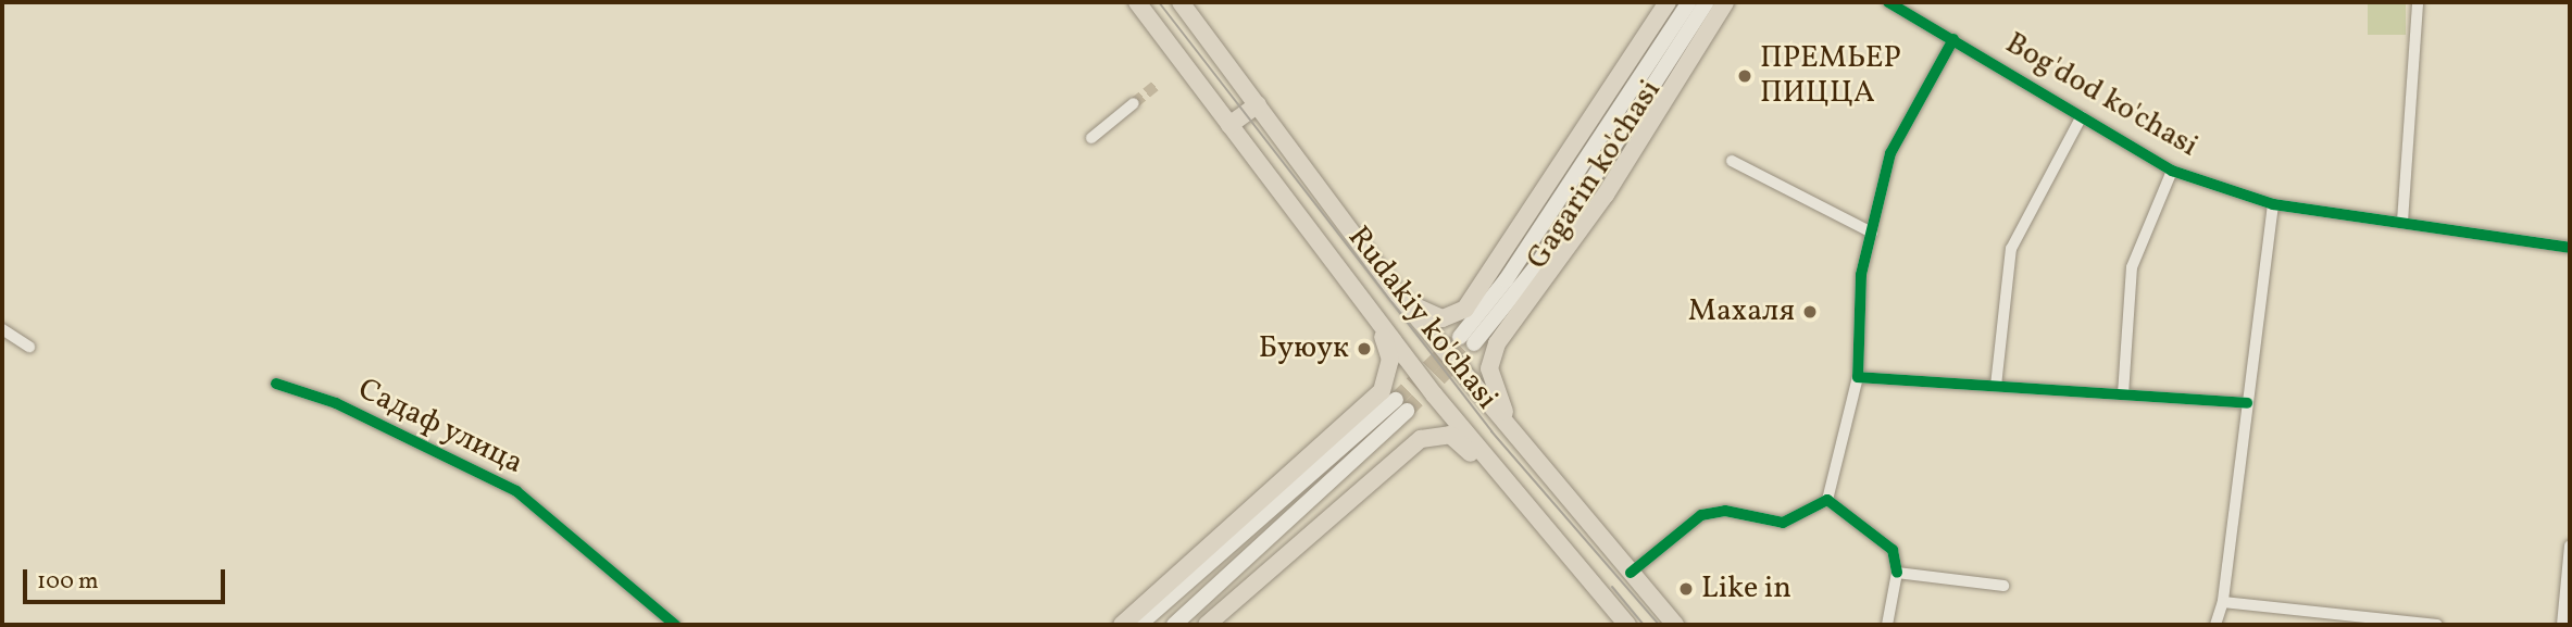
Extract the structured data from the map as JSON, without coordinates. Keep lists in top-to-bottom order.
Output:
{
  "streets": {
    "main road": ["Gagarin ko'chasi", "Rudakiy ko'chasi"],
    "street": ["Bog'dod ko'chasi", "Садаф улица"]
  },
  "places": [
    "ПРЕМЬЕР ПИЦЦА",
    "Махаля",
    "Буюук",
    "Like in"
  ],
  "scale_bar": "100 m"
}
